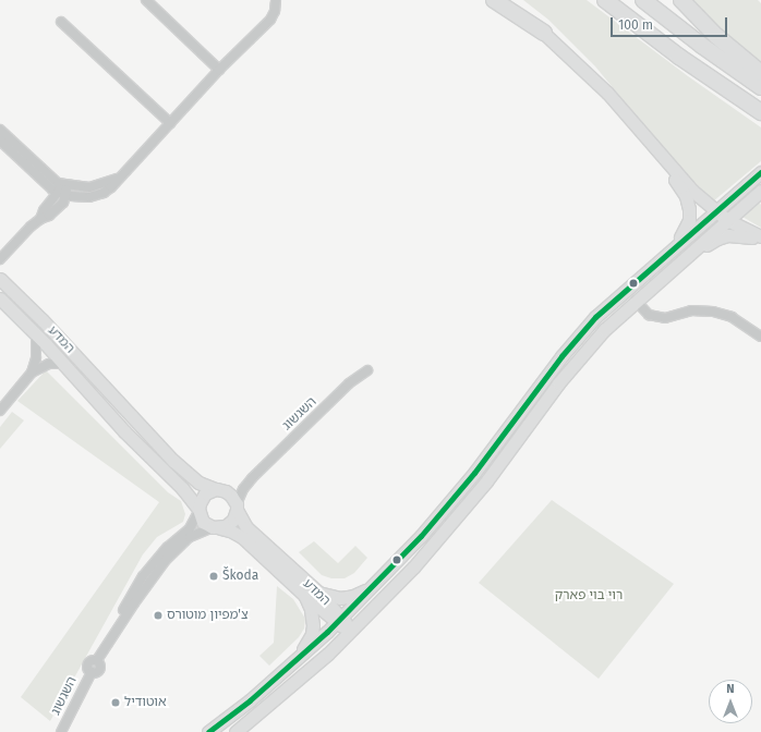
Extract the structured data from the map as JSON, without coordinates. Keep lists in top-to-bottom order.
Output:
{
  "streets": {
    "main road": ["המדע"],
    "street": ["השגשוג"]
  },
  "crossings": [
    ["המדע", "השגשוג"]
  ],
  "parks": ["רוי בוי פארק"],
  "places": ["Škoda", "צ'מפיון מוטורס", "אוטודיל"],
  "scale_bar": "100 m",
  "north": "top"
}
